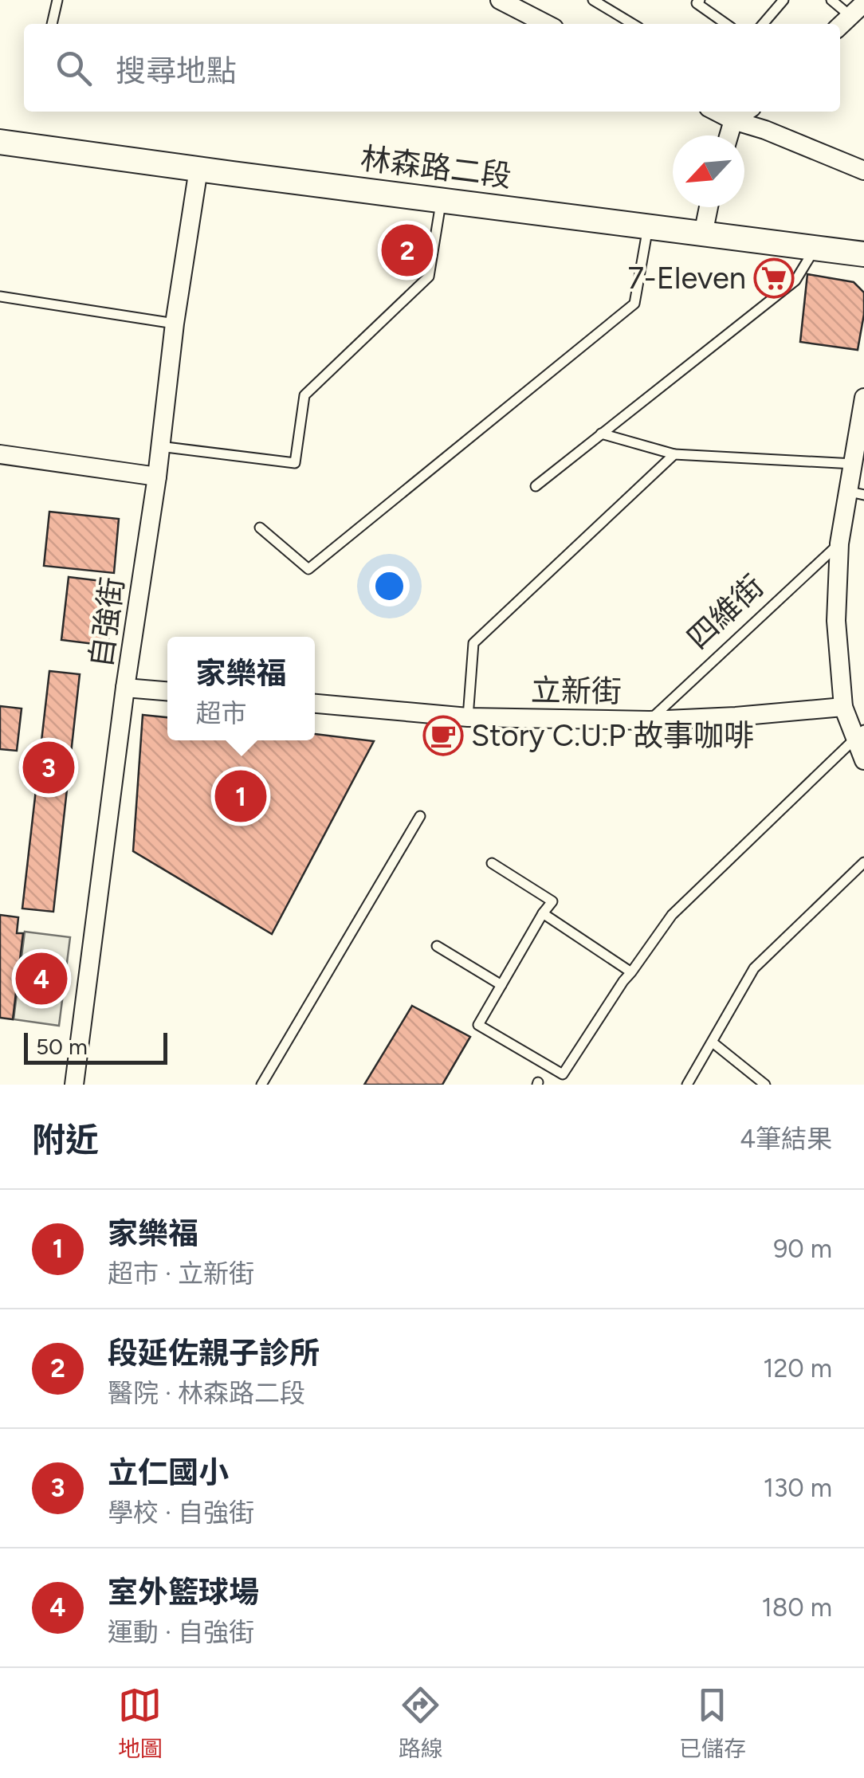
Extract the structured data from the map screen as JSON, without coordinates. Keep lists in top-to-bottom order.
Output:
{
  "streets": {
    "main road": ["林森路二段"],
    "street": ["自強街", "立新街"],
    "lane": ["四維街"]
  },
  "crossings": [
    ["林森路二段", "自強街"],
    ["四維街", "立新街"]
  ],
  "places": {
    "supermarket": ["7-Eleven"],
    "cafe": ["Story C.U.P 故事咖啡"]
  },
  "scale_bar": "50 m",
  "north": "bottom left",
  "page": {
    "search": "搜尋地點",
    "pins": [
      "2",
      "3",
      "1",
      "4"
    ],
    "popup": ["家樂福", "超市"],
    "scale": "50 m",
    "heading": ["附近", "4筆結果"],
    "list": [
      {
        "mark": "1",
        "name": "家樂福",
        "note": "超市 · 立新街",
        "value": "90 m"
      },
      {
        "mark": "2",
        "name": "段延佐親子診所",
        "note": "醫院 · 林森路二段",
        "value": "120 m"
      },
      {
        "mark": "3",
        "name": "立仁國小",
        "note": "學校 · 自強街",
        "value": "130 m"
      },
      {
        "mark": "4",
        "name": "室外籃球場",
        "note": "運動 · 自強街",
        "value": "180 m"
      }
    ],
    "nav": ["地圖", "路線", "已儲存"]
  }
}
